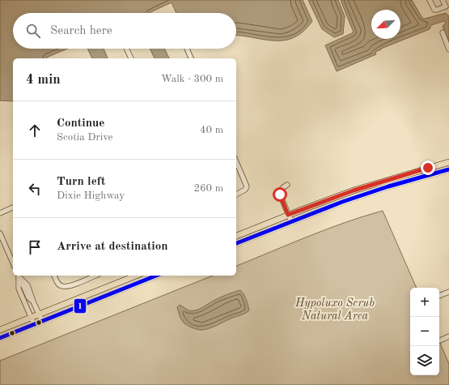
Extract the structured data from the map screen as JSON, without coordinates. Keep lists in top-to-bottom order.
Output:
{
  "parks": ["Hypoluxo Scrub Natural Area"],
  "lines": ["transit line 1"],
  "north": "bottom left",
  "page": {
    "search": "Search here",
    "heading": ["4 min", "Walk · 300 m"],
    "list": [
      ["Continue", "Scotia Drive", "40 m"],
      ["Turn left", "Dixie Highway", "260 m"],
      "Arrive at destination"
    ],
    "map_buttons": ["+", "−"]
  }
}
